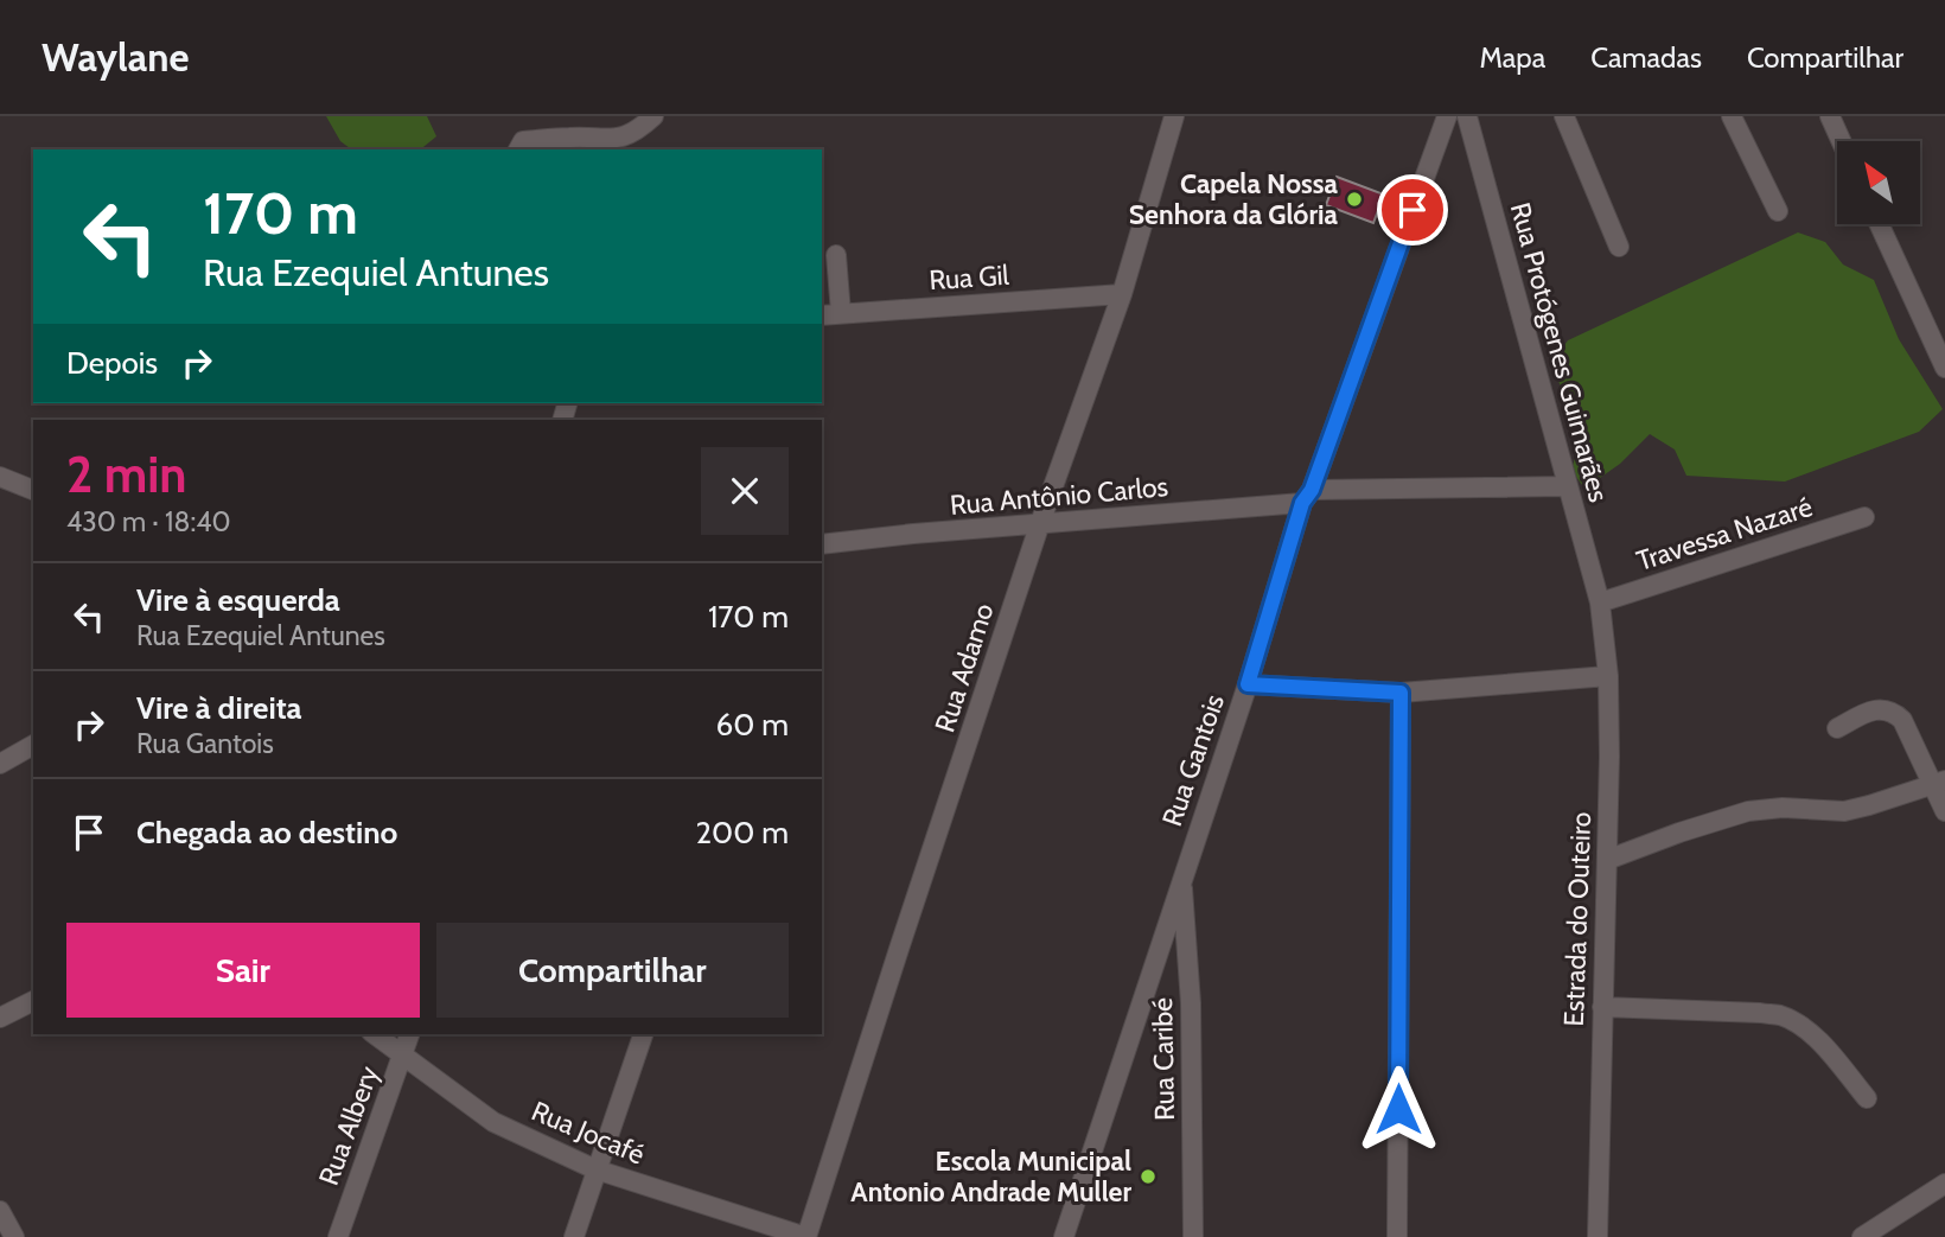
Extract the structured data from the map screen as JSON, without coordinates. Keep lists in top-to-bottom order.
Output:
{
  "streets": {
    "street": [
      "Rua Gil",
      "Rua Protógenes Guimarães",
      "Rua Antônio Carlos",
      "Travessa Nazaré",
      "Rua Adamo",
      "Rua Gantois",
      "Estrada do Outeiro",
      "Rua Caribé",
      "Rua Albery",
      "Rua Jocafé"
    ]
  },
  "crossings": [
    ["Rua Gil", "Rua Adamo"],
    ["Rua Protógenes Guimarães", "Rua Antônio Carlos"],
    ["Rua Protógenes Guimarães", "Travessa Nazaré"],
    ["Rua Protógenes Guimarães", "Estrada do Outeiro"],
    ["Rua Antônio Carlos", "Rua Adamo"],
    ["Rua Antônio Carlos", "Rua Gantois"],
    ["Travessa Nazaré", "Estrada do Outeiro"],
    ["Rua Adamo", "Rua Jocafé"],
    ["Rua Gantois", "Rua Caribé"],
    ["Rua Albery", "Rua Jocafé"]
  ],
  "places": ["Capela Nossa Senhora da Glória", "Escola Municipal Antonio Andrade Muller"],
  "north": "top left",
  "page": {
    "header": "Waylane",
    "nav": ["Mapa", "Camadas", "Compartilhar"],
    "turn": ["170 m", "Rua Ezequiel Antunes"],
    "then": "Depois",
    "heading": ["2 min", "430 m · 18:40"],
    "list": [
      {
        "name": "Vire à esquerda",
        "note": "Rua Ezequiel Antunes",
        "value": "170 m"
      },
      {
        "name": "Vire à direita",
        "note": "Rua Gantois",
        "value": "60 m"
      },
      {
        "name": "Chegada ao destino",
        "value": "200 m"
      }
    ],
    "buttons": ["Sair", "Compartilhar"]
  }
}
